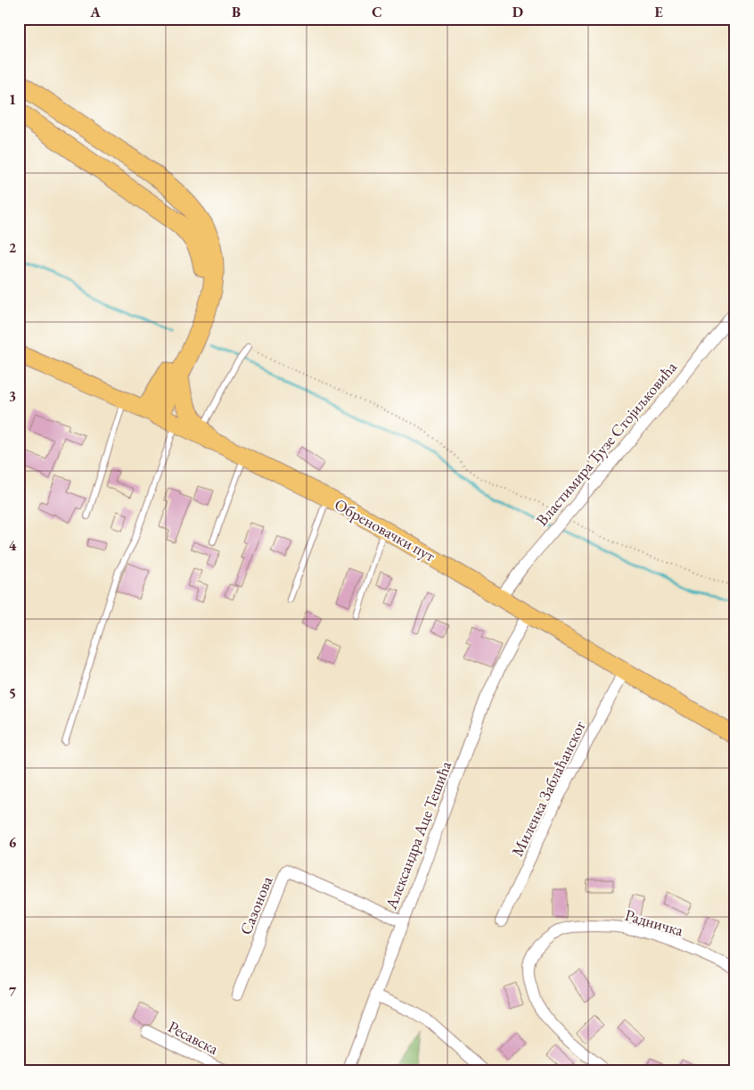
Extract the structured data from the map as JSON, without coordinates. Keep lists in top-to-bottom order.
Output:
{
  "streets": {
    "main road": ["Обреновачки пут"],
    "street": [
      "Властимира Ђузе Стојиљковића",
      "Миленка Заблаћанског",
      "Александра Аце Тешића",
      "Сазонова",
      "Радничка",
      "Ресавска"
    ]
  },
  "crossings": [
    ["Властимира Ђузе Стојиљковића", "Обреновачки пут"],
    ["Обреновачки пут", "Миленка Заблаћанског"],
    ["Обреновачки пут", "Александра Аце Тешића"],
    ["Александра Аце Тешића", "Сазонова"]
  ],
  "grid": {
    "columns": [
      "A",
      "B",
      "C",
      "D",
      "E"
    ],
    "rows": [
      "1",
      "2",
      "3",
      "4",
      "5",
      "6",
      "7"
    ]
  }
}
